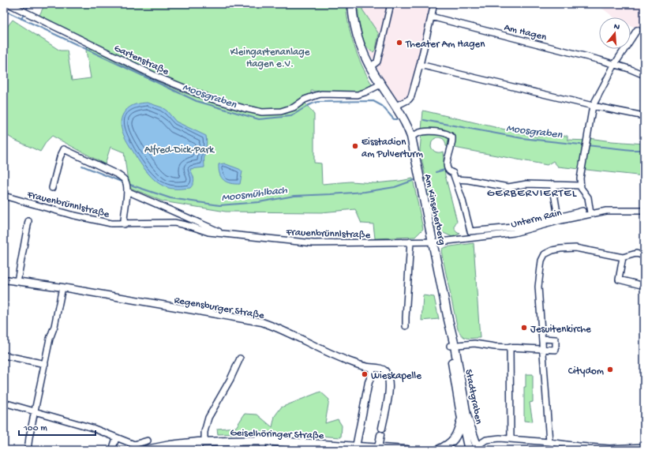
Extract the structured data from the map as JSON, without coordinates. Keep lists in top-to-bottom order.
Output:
{
  "streets": {
    "main road": ["Am Kinseherberg", "Stadtgraben", "Geiselhöringer Straße"],
    "street": [
      "Am Hagen",
      "Gartenstraße",
      "Frauenbrünnlstraße",
      "Unterm Rain",
      "Regensburger Straße"
    ]
  },
  "crossings": [
    ["Gartenstraße", "Am Kinseherberg"],
    ["Frauenbrünnlstraße", "Am Kinseherberg"],
    ["Frauenbrünnlstraße", "Unterm Rain"],
    ["Am Kinseherberg", "Unterm Rain"],
    ["Am Kinseherberg", "Stadtgraben"]
  ],
  "districts": ["GERBERVIERTEL"],
  "water": ["Moosgraben", "Moosmühlbach"],
  "parks": ["Kleingartenanlage Hagen e.V.", "Alfred-Dick-Park"],
  "places": [
    "Theater Am Hagen",
    "Eisstadion am Pulverturm",
    "Jesuitenkirche",
    "Citydom",
    "Wieskapelle"
  ],
  "scale_bar": "100 m",
  "north": "top"
}
